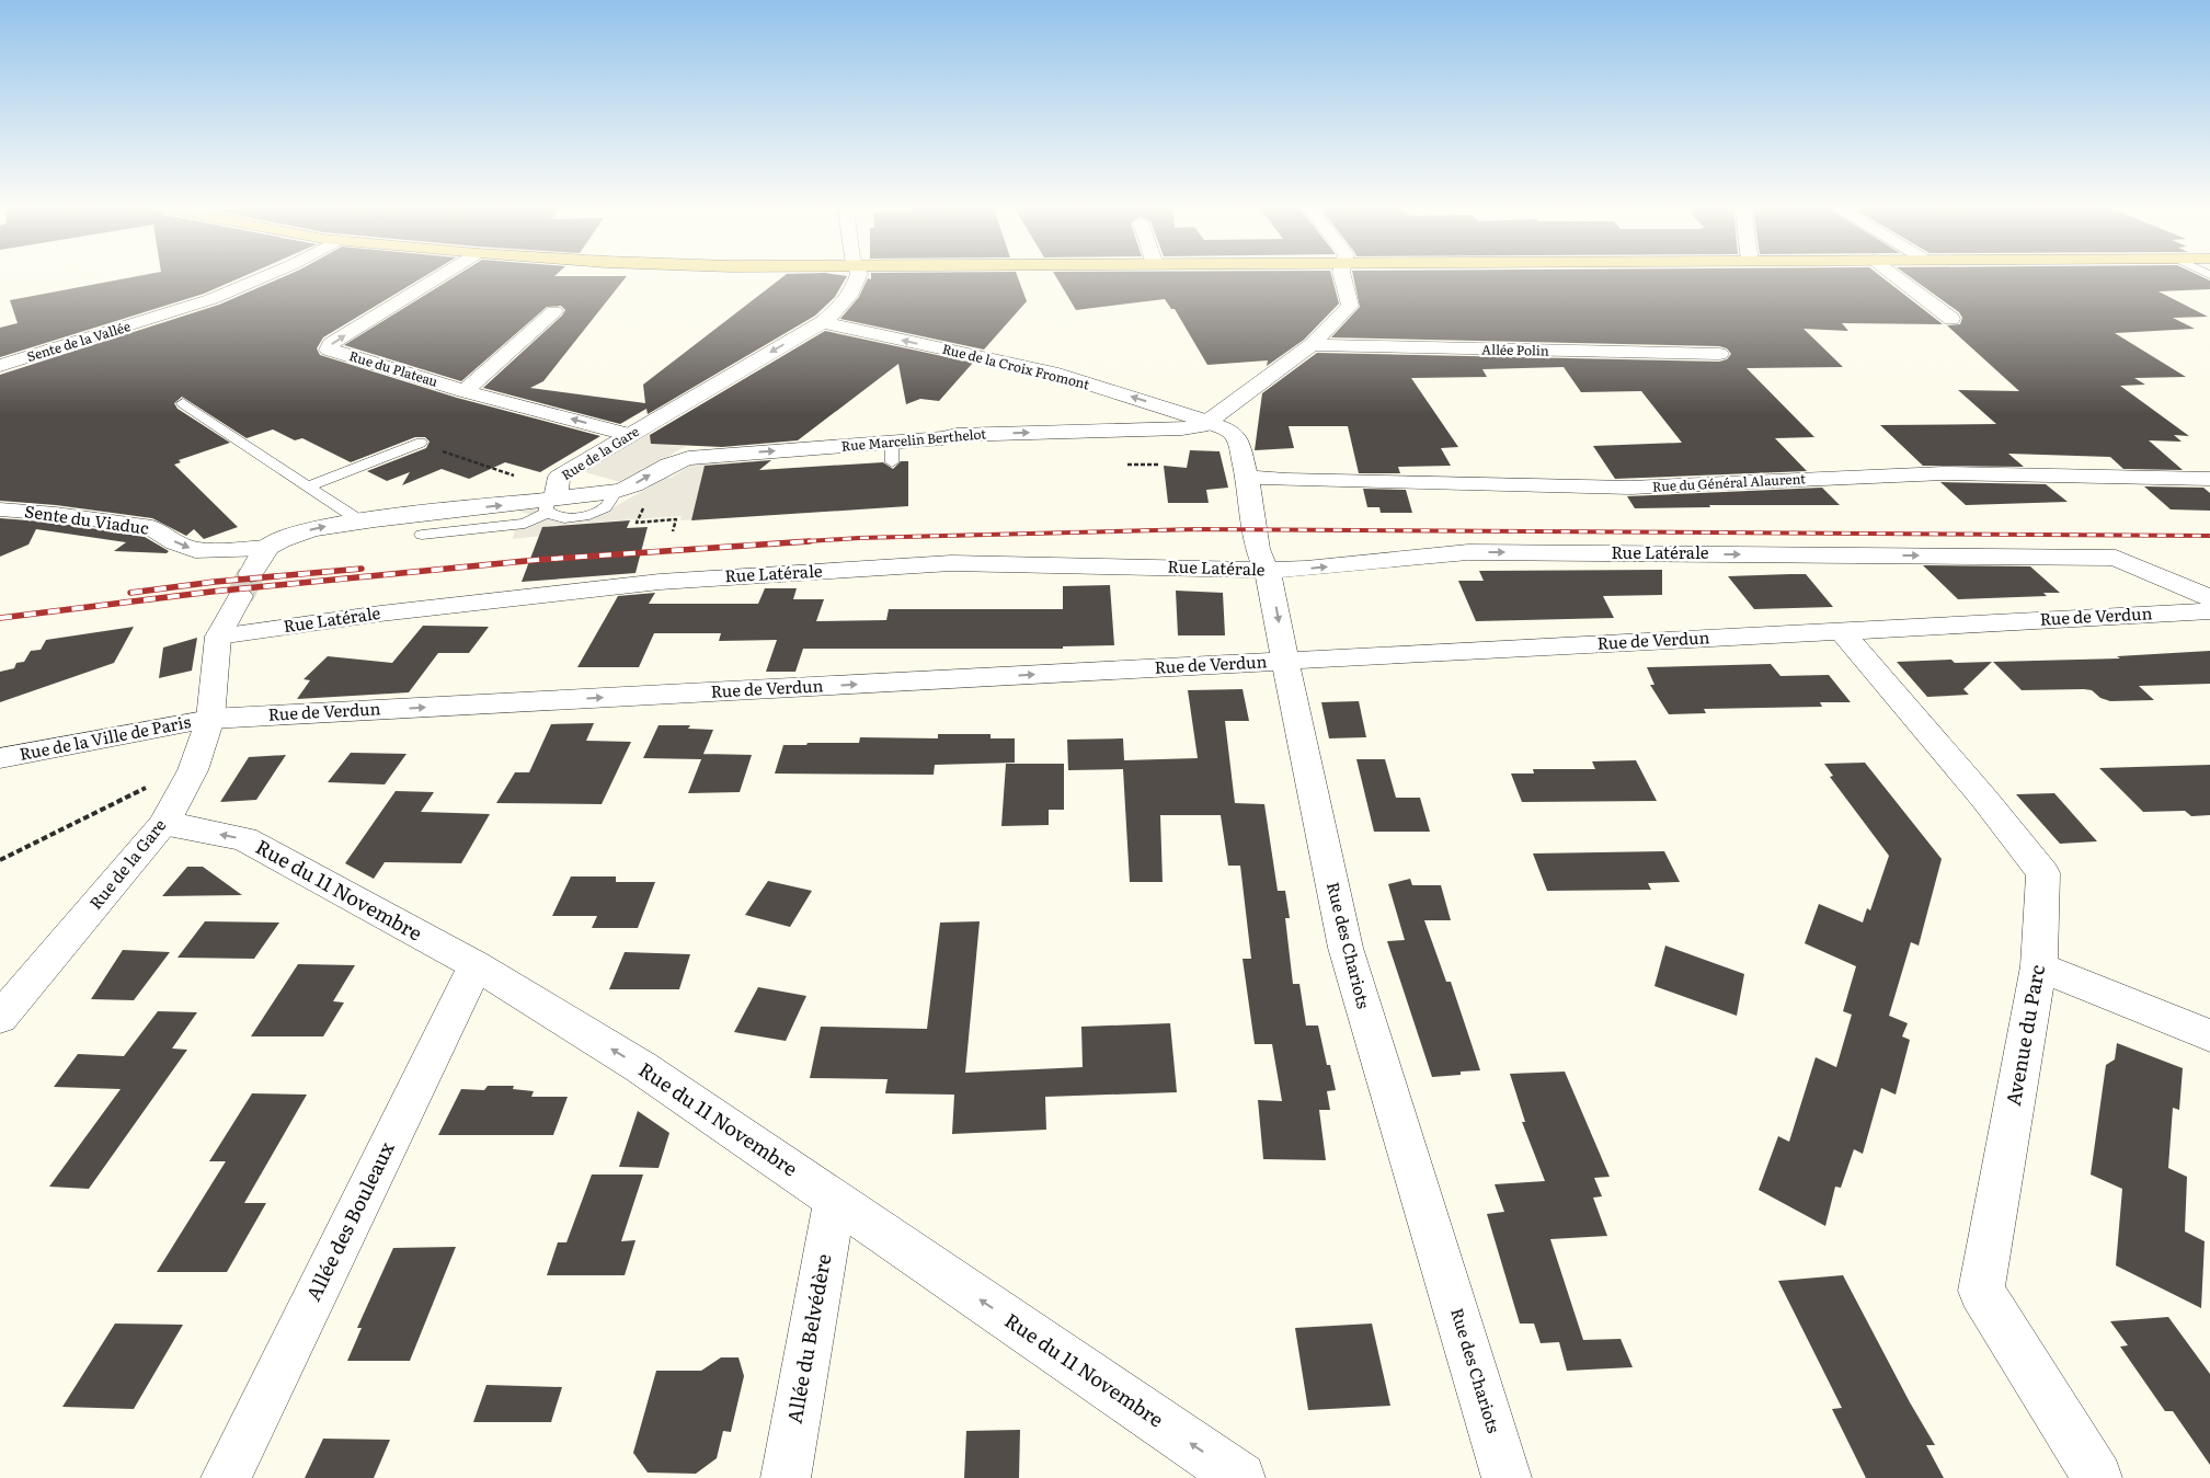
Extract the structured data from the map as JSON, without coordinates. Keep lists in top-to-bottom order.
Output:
{
  "streets": {
    "street": [
      "Sente de la Vallée",
      "Allée Polin",
      "Rue de la Croix Fromont",
      "Rue du Plateau",
      "Rue Marcelin Berthelot",
      "Rue de la Gare",
      "Rue du Général Alaurent",
      "Sente du Viaduc",
      "Rue Latérale",
      "Rue de Verdun",
      "Rue de la Ville de Paris",
      "Rue du 11 Novembre",
      "Rue des Chariots",
      "Avenue du Parc",
      "Allée des Bouleaux",
      "Allée du Belvédère"
    ]
  },
  "crossings": [
    ["Allée Polin", "Rue Marcelin Berthelot"],
    ["Rue de la Croix Fromont", "Rue Marcelin Berthelot"],
    ["Rue de la Croix Fromont", "Rue de la Gare"],
    ["Rue de la Croix Fromont", "Rue des Chariots"],
    ["Rue du Plateau", "Rue de la Gare"],
    ["Rue Marcelin Berthelot", "Rue de la Gare"],
    ["Rue Marcelin Berthelot", "Rue des Chariots"],
    ["Rue de la Gare", "Sente du Viaduc"],
    ["Rue de la Gare", "Rue Latérale"],
    ["Rue de la Gare", "Rue de Verdun"],
    ["Rue de la Gare", "Rue de la Ville de Paris"],
    ["Rue de la Gare", "Rue du 11 Novembre"],
    ["Rue du Général Alaurent", "Rue des Chariots"],
    ["Rue Latérale", "Rue des Chariots"],
    ["Rue de Verdun", "Rue de la Ville de Paris"],
    ["Rue de Verdun", "Rue des Chariots"],
    ["Rue de Verdun", "Avenue du Parc"],
    ["Rue du 11 Novembre", "Allée des Bouleaux"],
    ["Rue du 11 Novembre", "Allée du Belvédère"]
  ],
  "one_way": [
    "Rue de la Croix Fromont",
    "Rue Marcelin Berthelot",
    "Sente du Viaduc",
    "Rue Latérale",
    "Rue de Verdun",
    "Rue du 11 Novembre"
  ]
}
